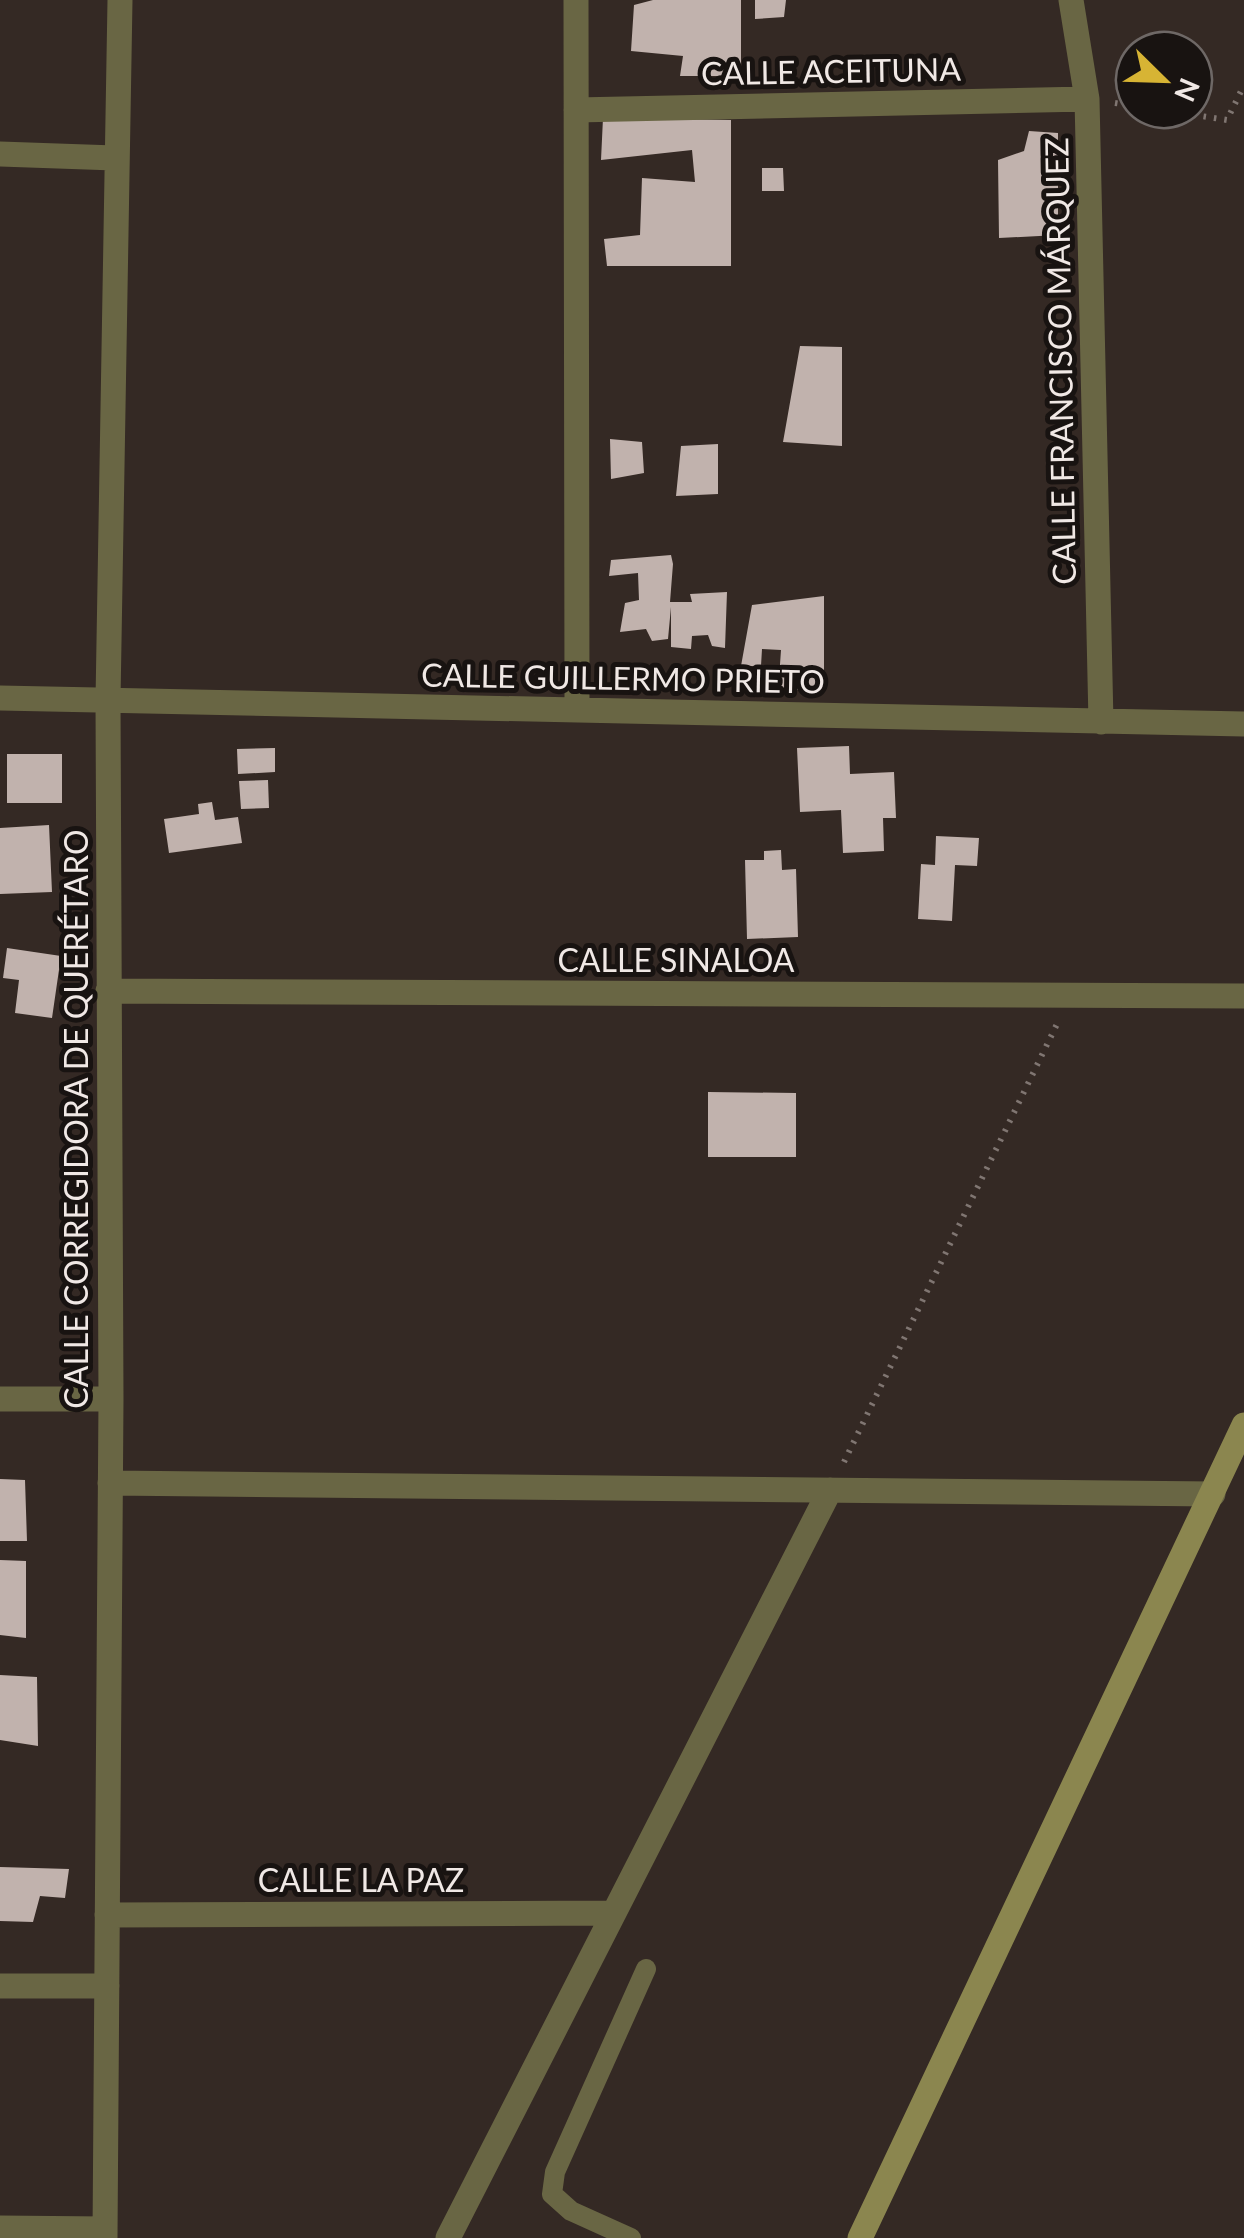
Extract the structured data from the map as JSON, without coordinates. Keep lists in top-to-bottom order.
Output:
{
  "streets": {
    "street": [
      "CALLE ACEITUNA",
      "CALLE FRANCISCO MÁRQUEZ",
      "CALLE GUILLERMO PRIETO",
      "CALLE SINALOA",
      "CALLE CORREGIDORA DE QUERÉTARO",
      "CALLE LA PAZ"
    ]
  },
  "crossings": [
    ["CALLE ACEITUNA", "CALLE FRANCISCO MÁRQUEZ"],
    ["CALLE FRANCISCO MÁRQUEZ", "CALLE GUILLERMO PRIETO"],
    ["CALLE GUILLERMO PRIETO", "CALLE CORREGIDORA DE QUERÉTARO"],
    ["CALLE SINALOA", "CALLE CORREGIDORA DE QUERÉTARO"],
    ["CALLE CORREGIDORA DE QUERÉTARO", "CALLE LA PAZ"]
  ],
  "north": "bottom right"
}
